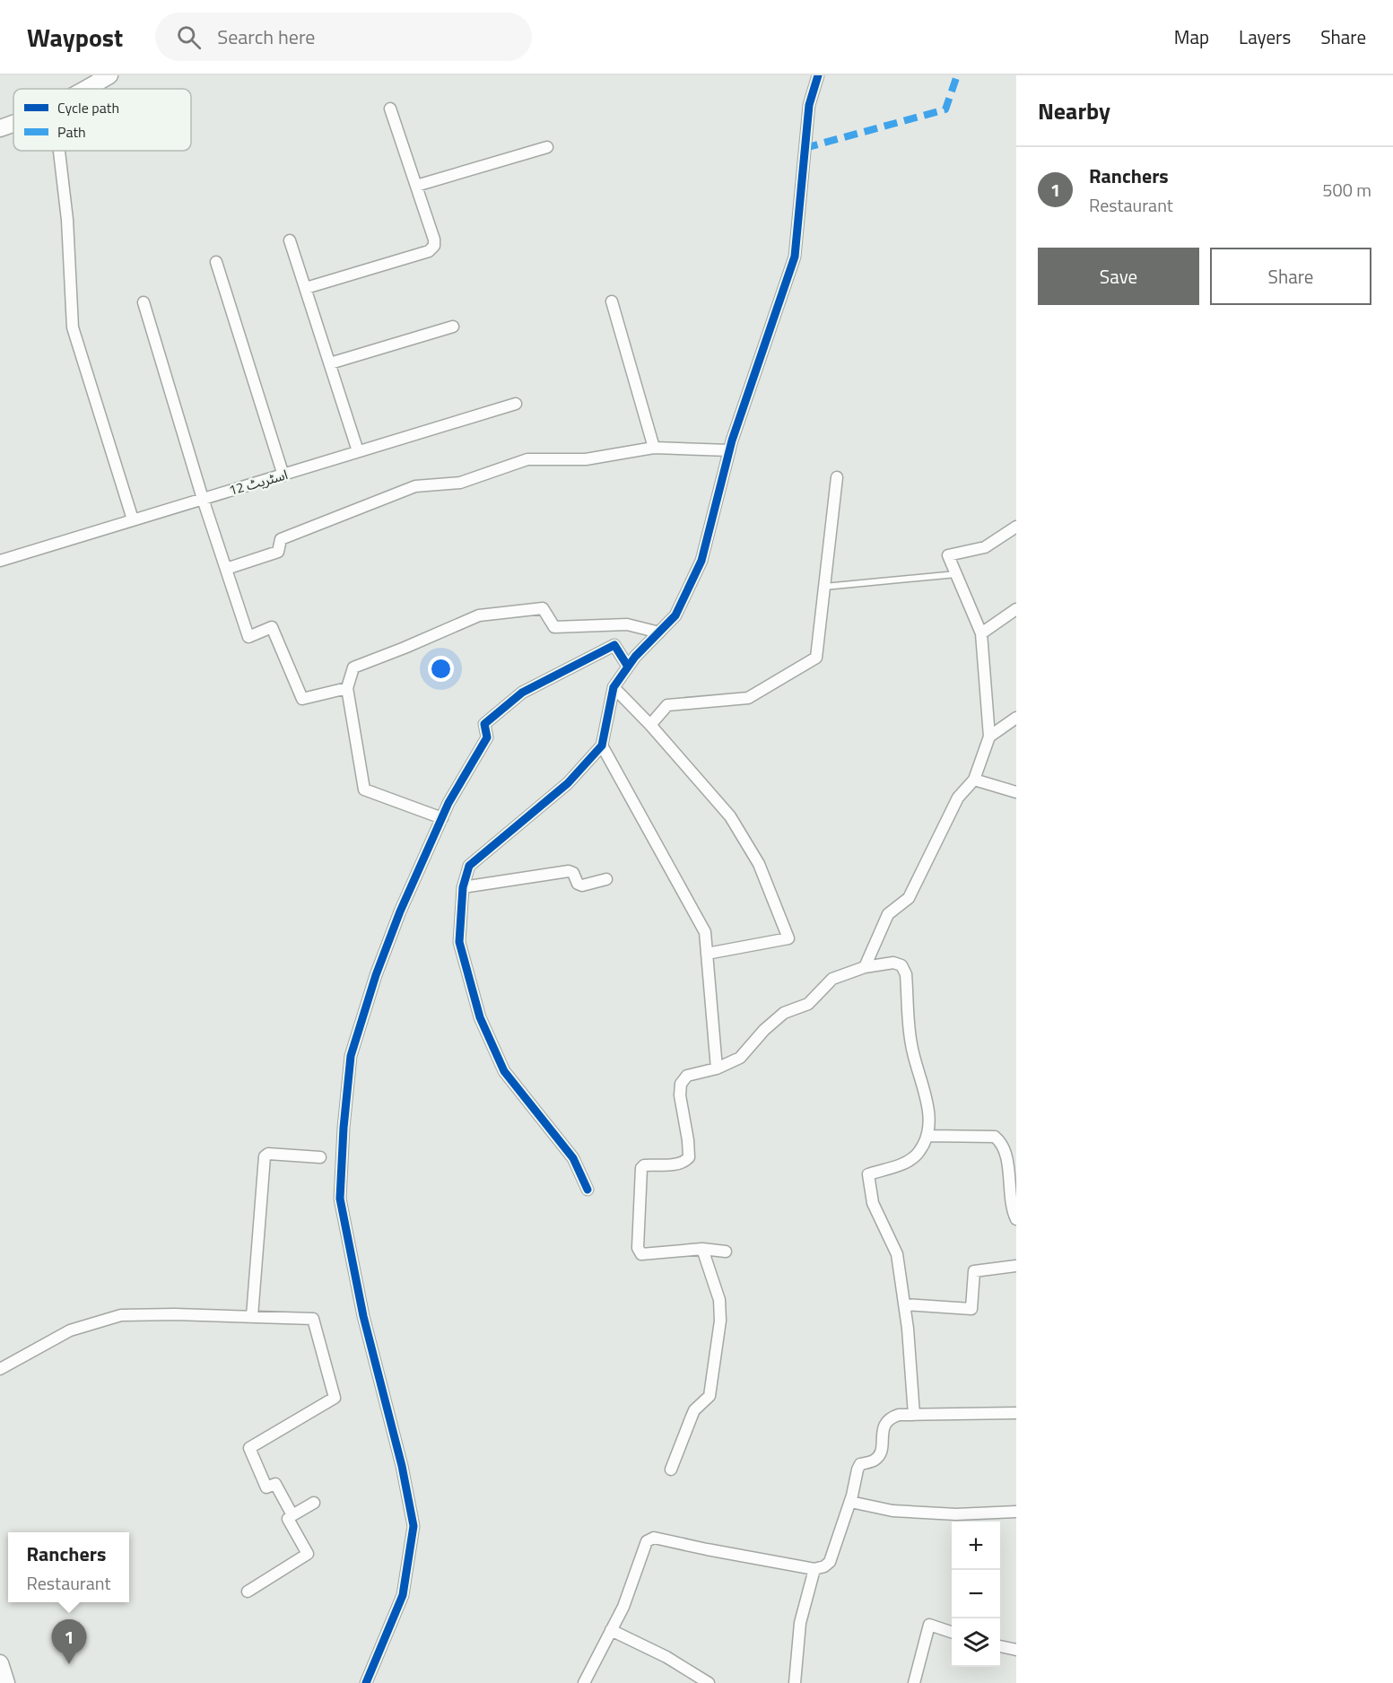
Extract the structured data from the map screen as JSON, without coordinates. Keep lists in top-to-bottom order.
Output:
{
  "streets": {
    "street": ["اسٹریٹ 12"]
  },
  "legend": ["Cycle path", "Path"],
  "page": {
    "header": "Waypost",
    "search": "Search here",
    "nav": ["Map", "Layers", "Share"],
    "heading": "Nearby",
    "list": [
      {
        "mark": "1",
        "name": "Ranchers",
        "note": "Restaurant",
        "value": "500 m"
      }
    ],
    "buttons": ["Save", "Share"],
    "map_buttons": ["+", "−"],
    "popup": ["Ranchers", "Restaurant"],
    "pins": "1"
  }
}
